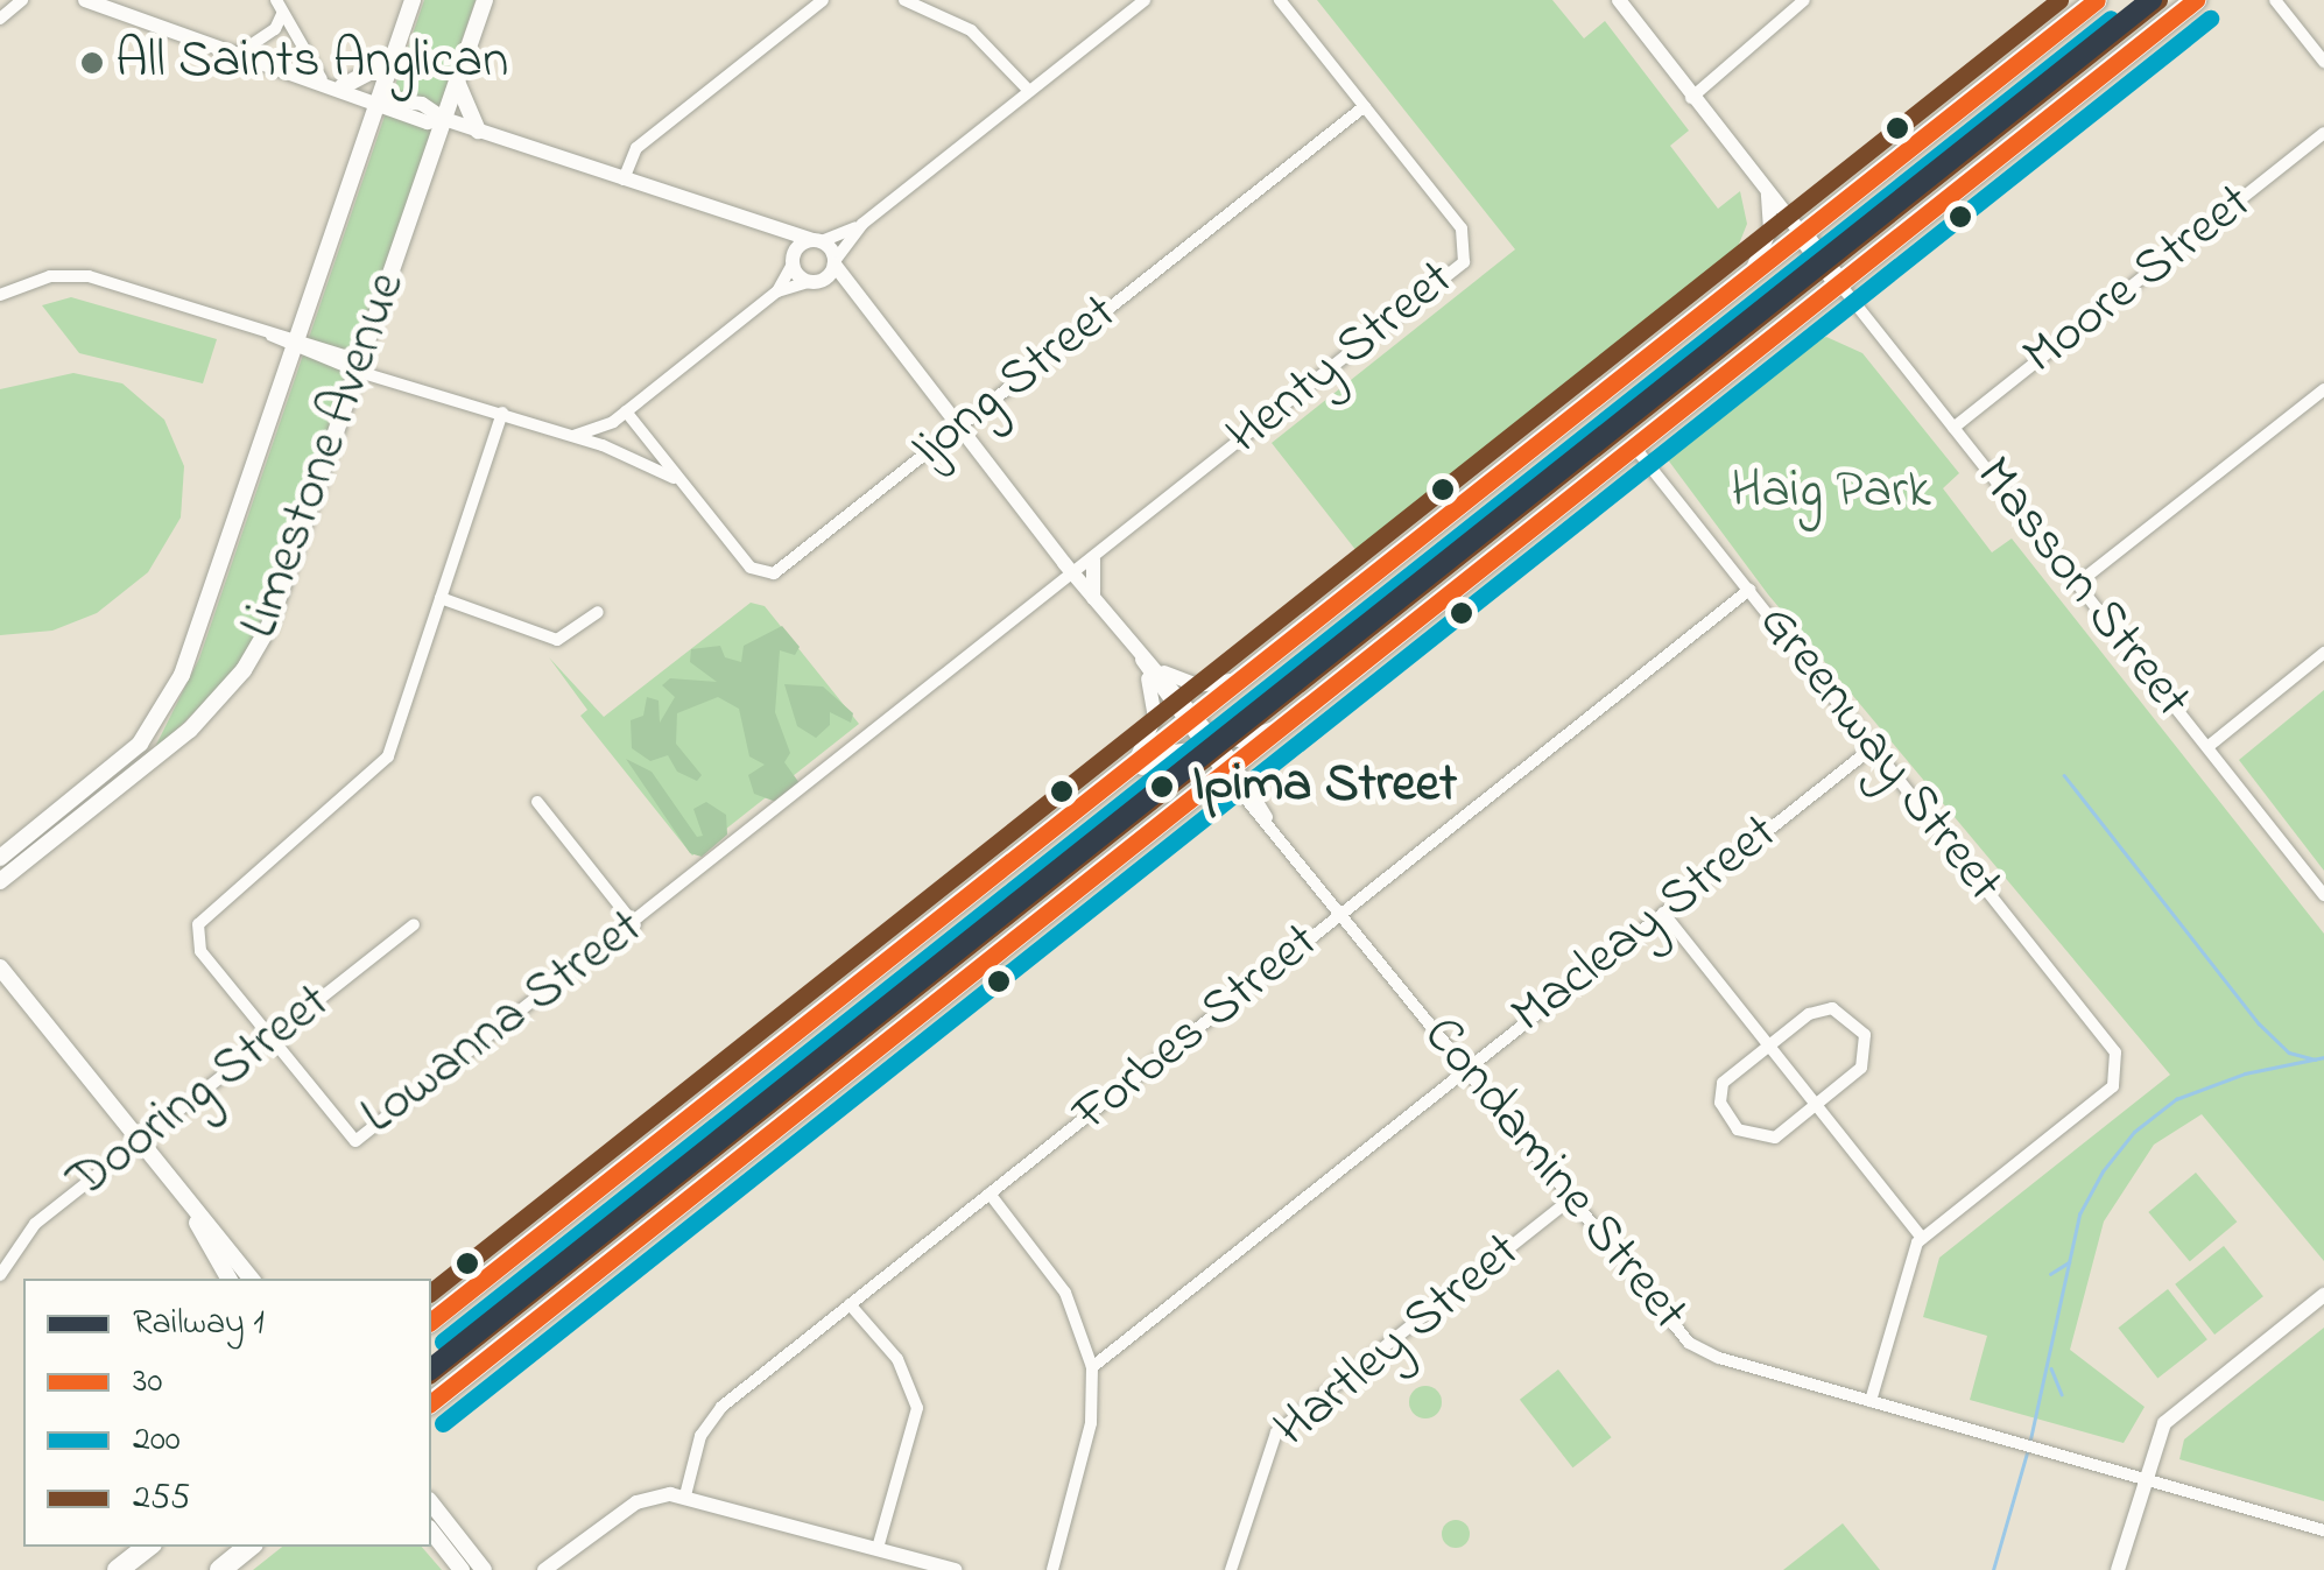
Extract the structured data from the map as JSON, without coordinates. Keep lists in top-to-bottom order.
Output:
{
  "streets": {
    "main road": ["Limestone Avenue"],
    "street": [
      "Moore Street",
      "Henty Street",
      "Ijong Street",
      "Masson Street",
      "Greenway Street",
      "Macleay Street",
      "Lowanna Street",
      "Forbes Street",
      "Dooring Street",
      "Condamine Street",
      "Hartley Street"
    ]
  },
  "crossings": [
    ["Moore Street", "Masson Street"],
    ["Henty Street", "Ijong Street"],
    ["Henty Street", "Lowanna Street"],
    ["Ijong Street", "Limestone Avenue"],
    ["Ijong Street", "Lowanna Street"],
    ["Greenway Street", "Macleay Street"],
    ["Greenway Street", "Forbes Street"],
    ["Macleay Street", "Condamine Street"],
    ["Lowanna Street", "Dooring Street"],
    ["Forbes Street", "Condamine Street"],
    ["Condamine Street", "Hartley Street"]
  ],
  "parks": ["Haig Park"],
  "places": ["All Saints Anglican", "Ipima Street"],
  "lines": [
    "rail line 1",
    "transit line 30",
    "transit line 255",
    "transit line 200"
  ],
  "legend": [
    "Railway 1",
    "30",
    "200",
    "255"
  ]
}
